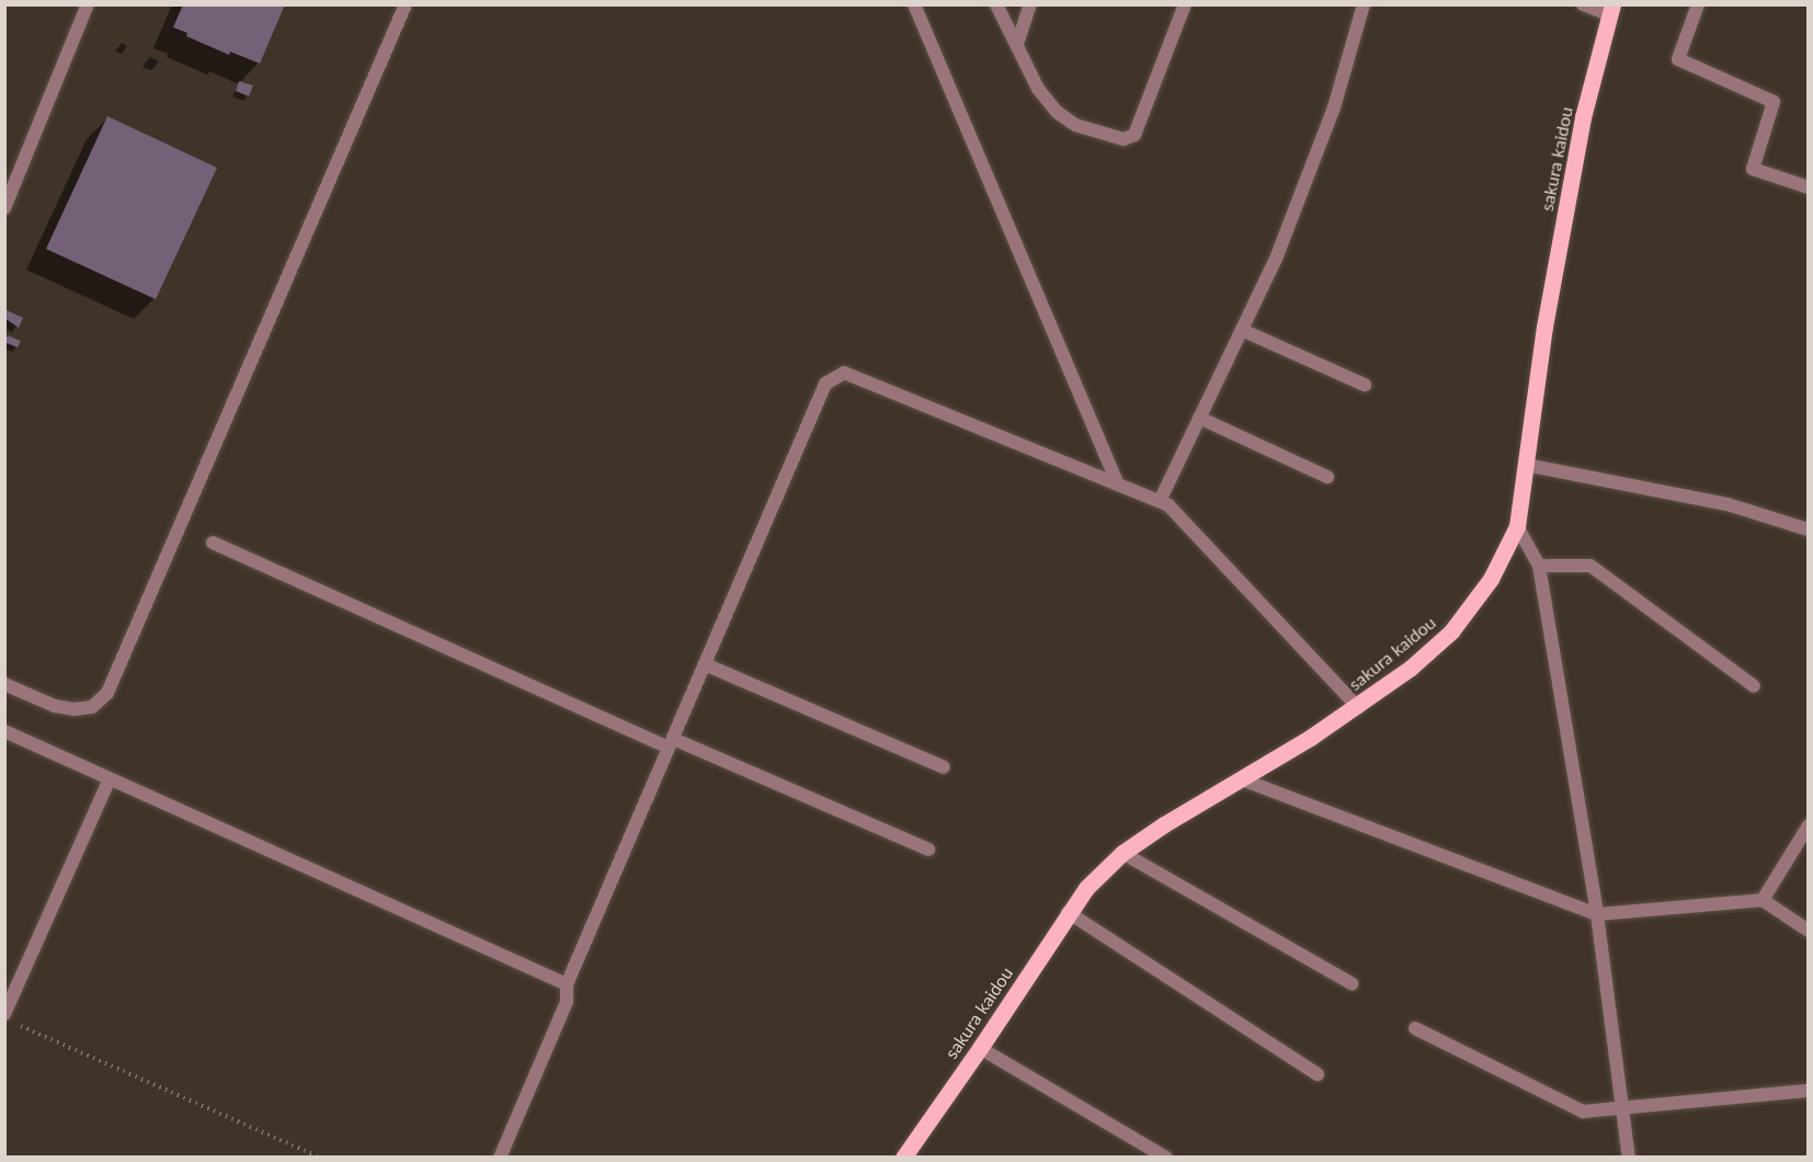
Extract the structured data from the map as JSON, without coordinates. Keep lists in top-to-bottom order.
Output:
{
  "streets": {
    "main road": ["sakura kaidou"]
  }
}
